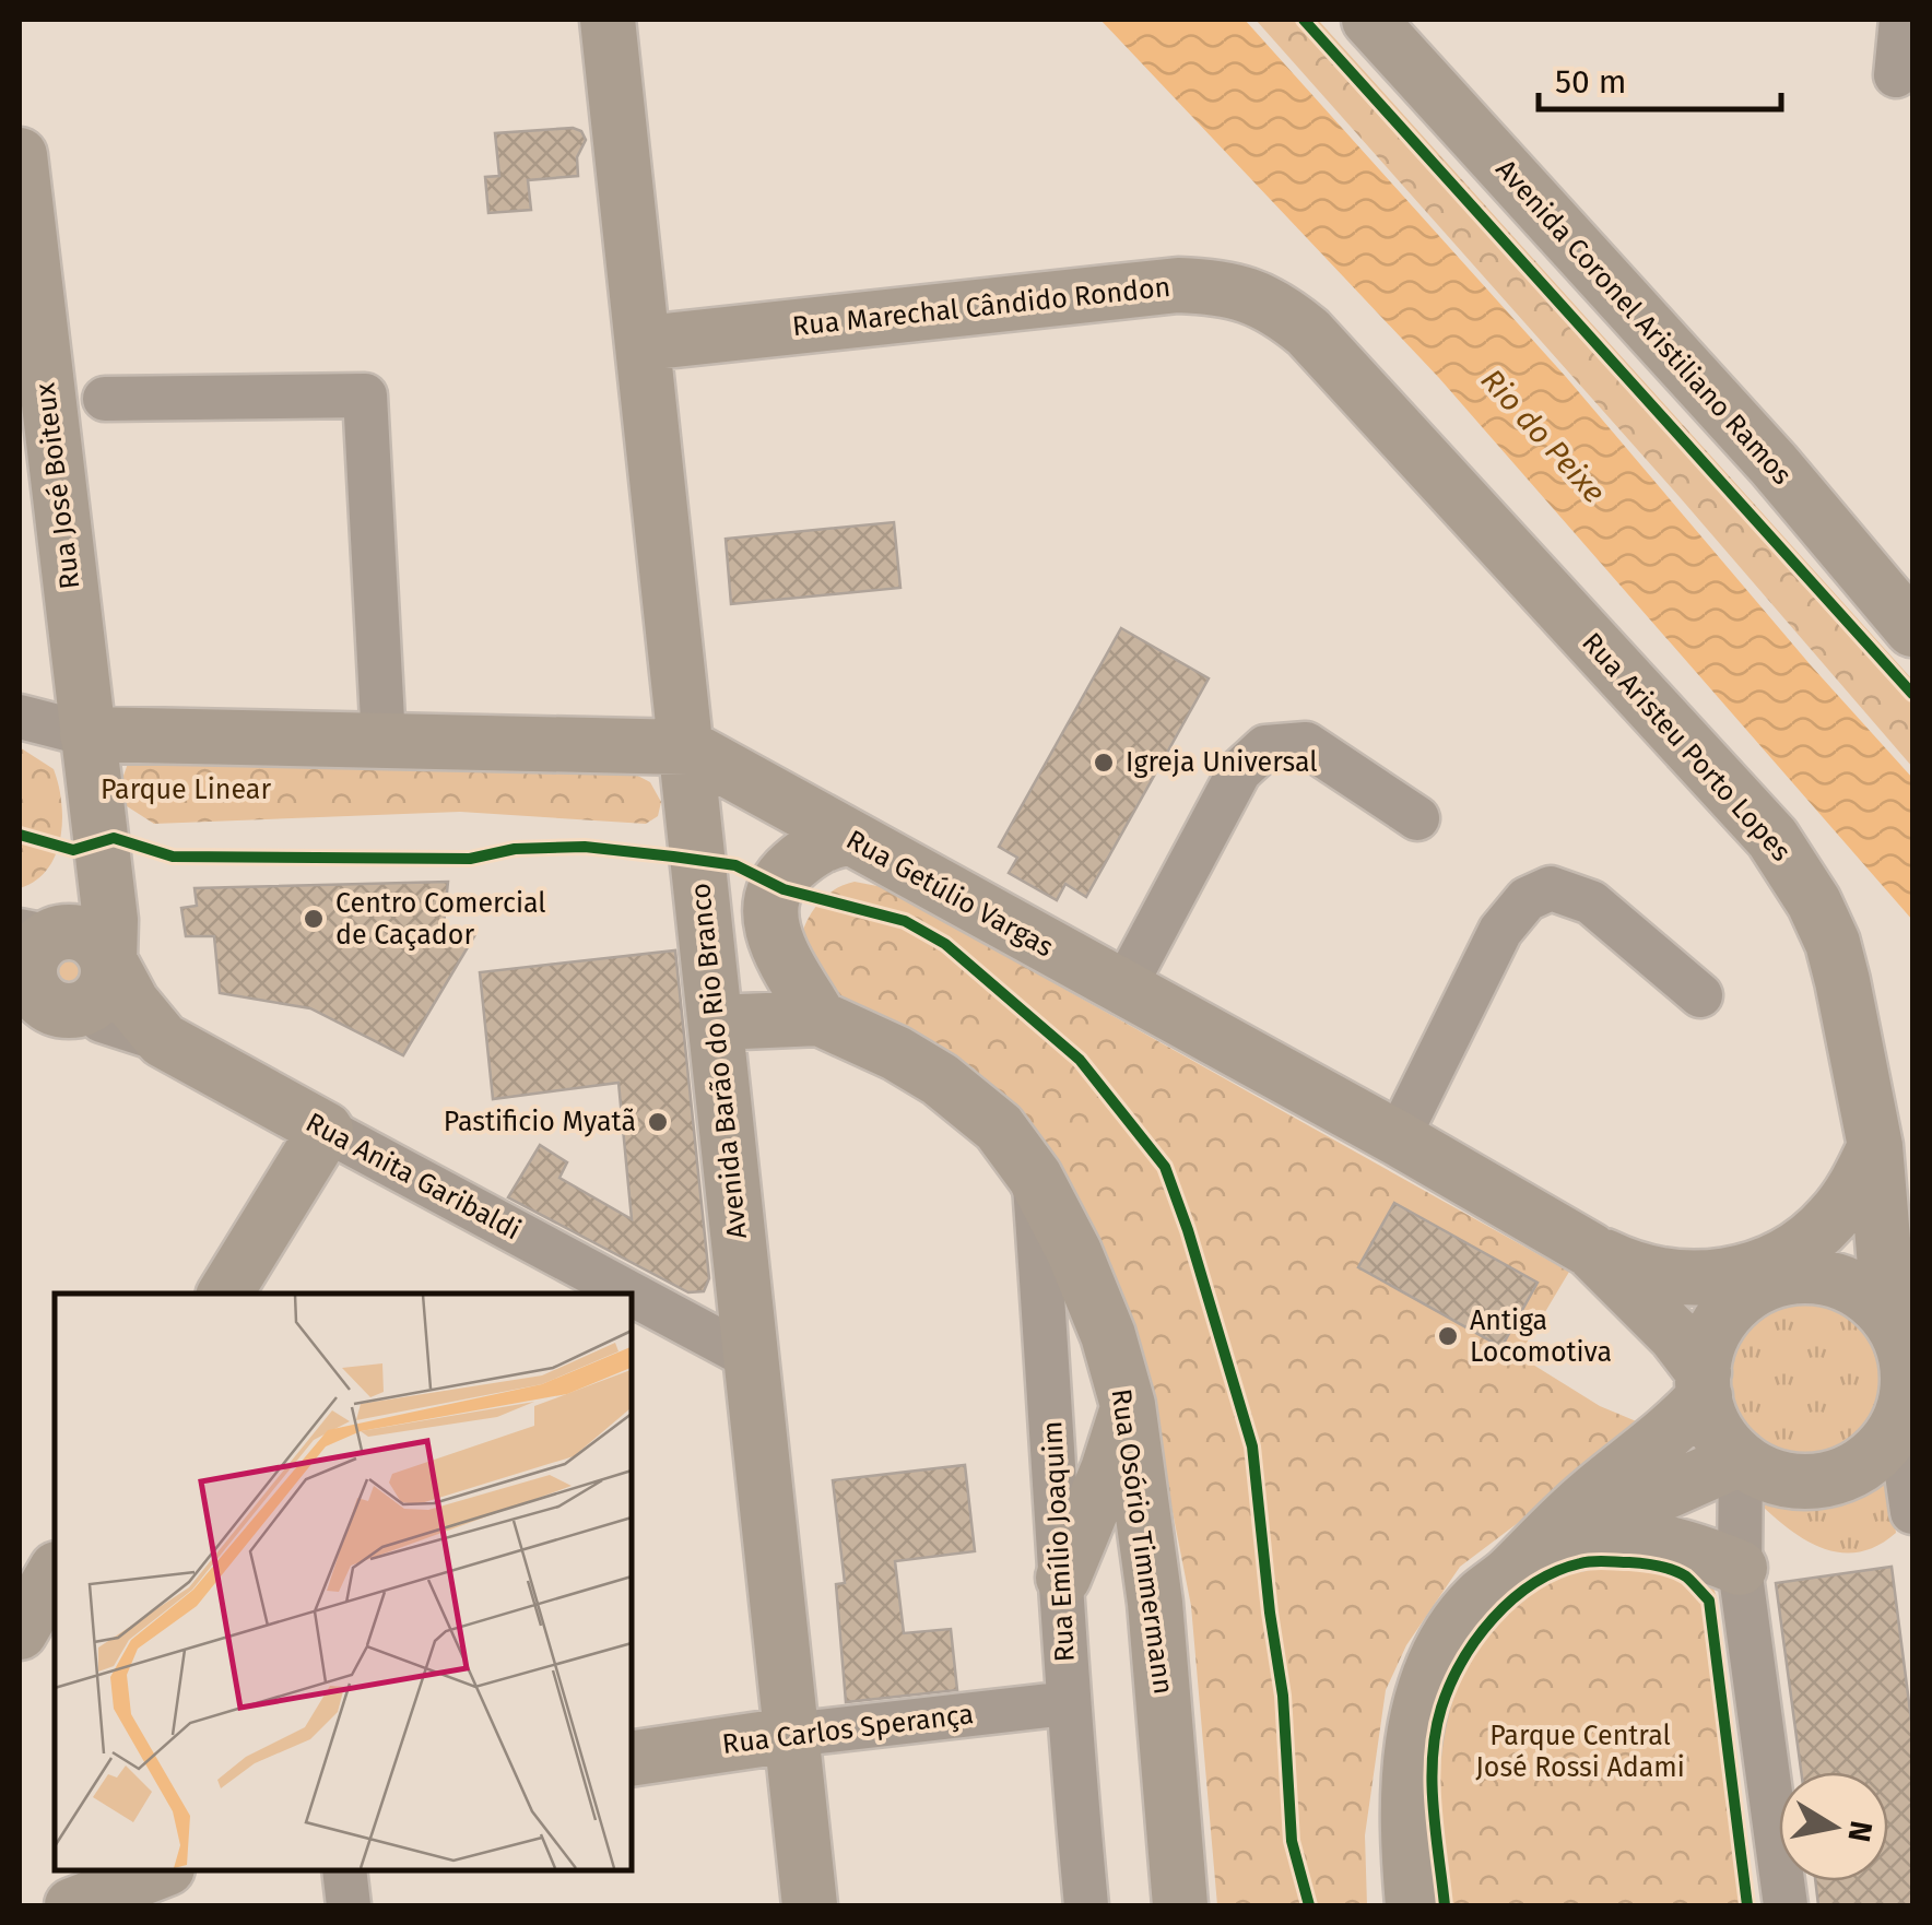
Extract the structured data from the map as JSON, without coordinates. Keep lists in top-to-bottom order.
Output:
{
  "streets": {
    "main road": [
      "Rua Marechal Cândido Rondon",
      "Avenida Coronel Aristiliano Ramos",
      "Rua José Boiteux",
      "Rua Aristeu Porto Lopes",
      "Rua Getúlio Vargas",
      "Avenida Barão do Rio Branco",
      "Rua Anita Garibaldi",
      "Rua Osório Timmermann",
      "Rua Carlos Sperança"
    ],
    "street": ["Rua Emílio Joaquim"]
  },
  "crossings": [
    ["Rua Marechal Cândido Rondon", "Rua Aristeu Porto Lopes"],
    ["Rua Marechal Cândido Rondon", "Avenida Barão do Rio Branco"],
    ["Rua José Boiteux", "Rua Getúlio Vargas"],
    ["Rua José Boiteux", "Rua Anita Garibaldi"],
    ["Rua Aristeu Porto Lopes", "Rua Getúlio Vargas"],
    ["Rua Getúlio Vargas", "Avenida Barão do Rio Branco"],
    ["Avenida Barão do Rio Branco", "Rua Anita Garibaldi"],
    ["Avenida Barão do Rio Branco", "Rua Osório Timmermann"],
    ["Avenida Barão do Rio Branco", "Rua Carlos Sperança"],
    ["Rua Emílio Joaquim", "Rua Osório Timmermann"],
    ["Rua Emílio Joaquim", "Rua Carlos Sperança"]
  ],
  "water": ["Rio do Peixe"],
  "parks": ["Parque Linear", "Parque Central José Rossi Adami"],
  "places": [
    "Igreja Universal",
    "Centro Comercial de Caçador",
    "Pastificio Myatã",
    "Antiga Locomotiva"
  ],
  "scale_bar": "50 m",
  "north": "right"
}
